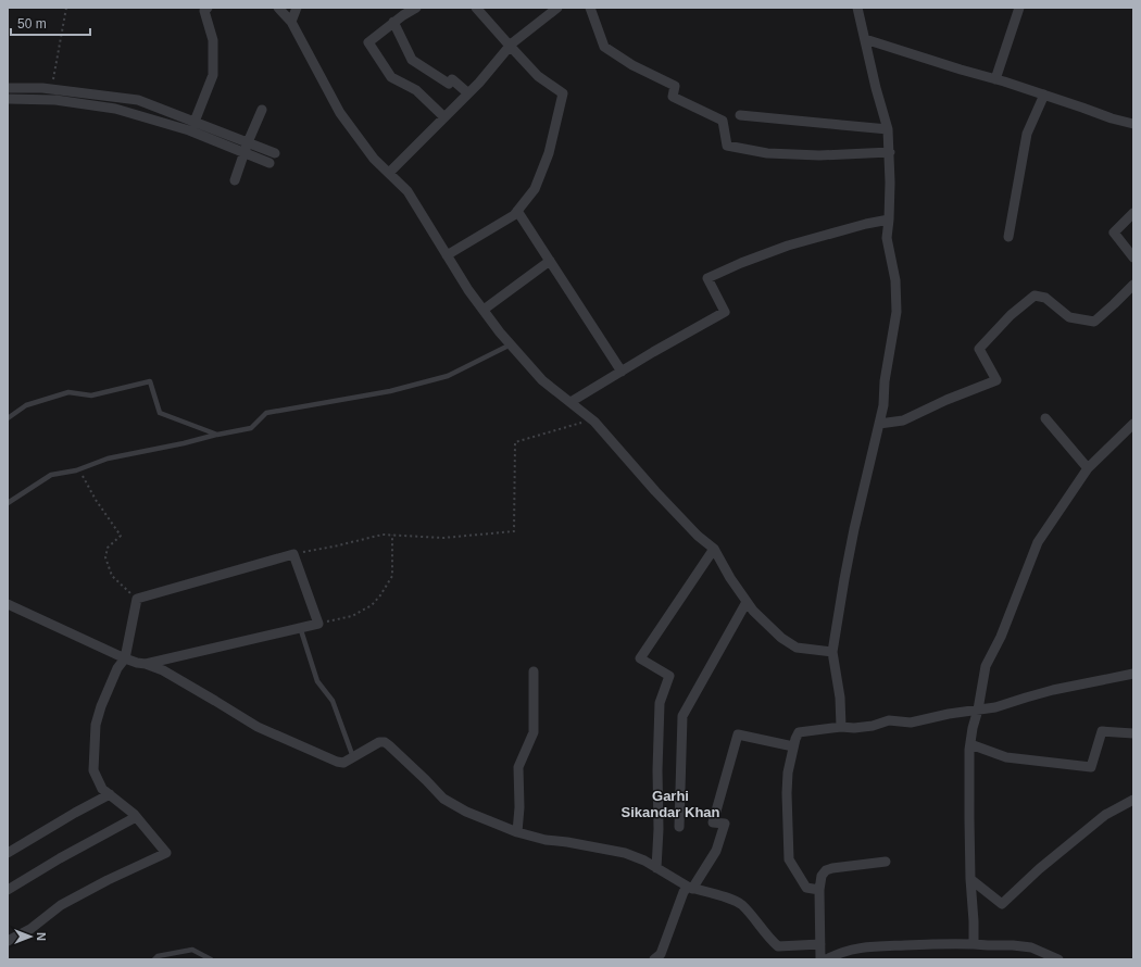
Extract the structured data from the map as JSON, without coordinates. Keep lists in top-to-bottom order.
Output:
{
  "districts": ["Garhi Sikandar Khan"],
  "scale_bar": "50 m",
  "north": "right"
}
